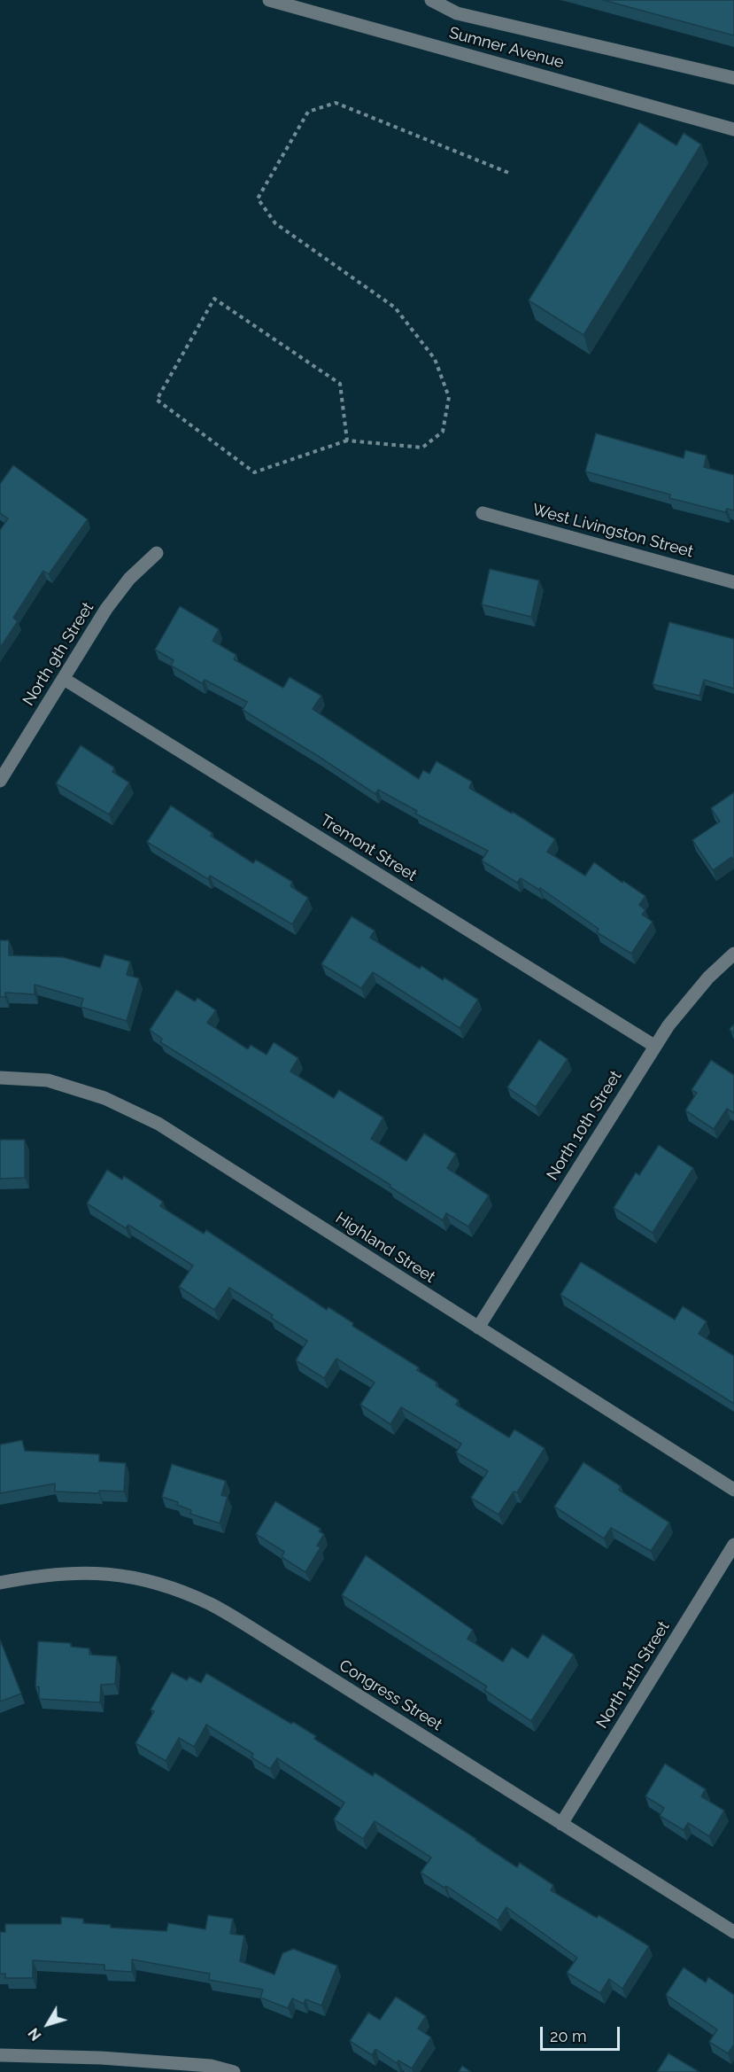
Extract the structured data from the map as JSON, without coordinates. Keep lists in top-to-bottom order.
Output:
{
  "streets": {
    "street": [
      "Sumner Avenue",
      "West Livingston Street",
      "North 9th Street",
      "Tremont Street",
      "North 10th Street",
      "Highland Street",
      "North 11th Street",
      "Congress Street"
    ]
  },
  "crossings": [
    ["North 9th Street", "Tremont Street"],
    ["Tremont Street", "North 10th Street"],
    ["North 10th Street", "Highland Street"],
    ["North 11th Street", "Congress Street"]
  ],
  "scale_bar": "20 m",
  "north": "bottom left"
}
